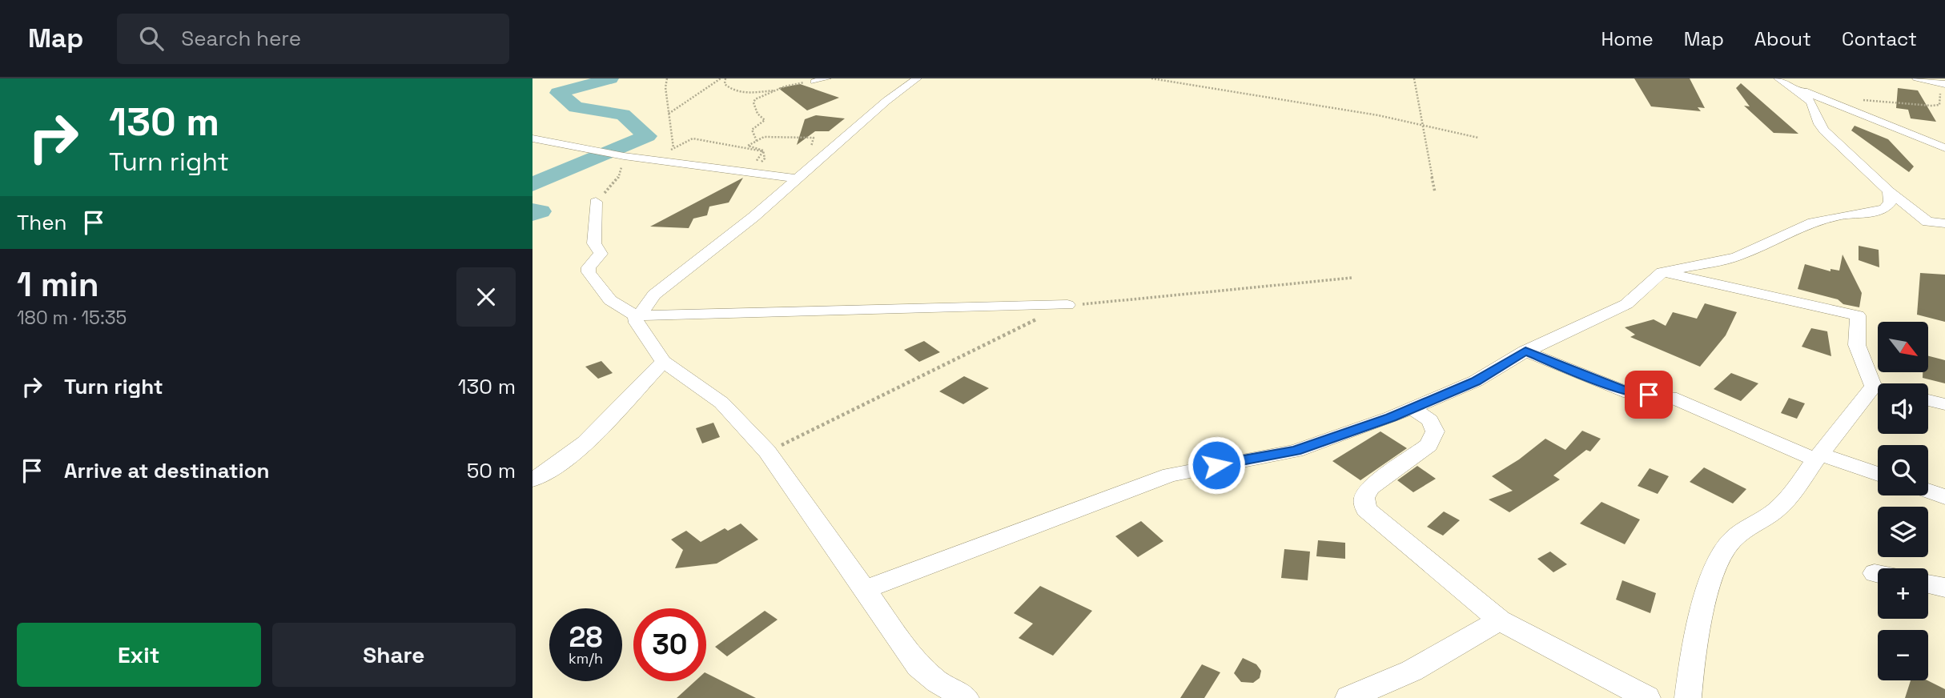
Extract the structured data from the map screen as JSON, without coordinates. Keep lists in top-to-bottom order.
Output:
{
  "north": "bottom right",
  "page": {
    "header": "Map",
    "search": "Search here",
    "nav": [
      "Home",
      "Map",
      "About",
      "Contact"
    ],
    "turn": ["130 m", "Turn right"],
    "then": "Then",
    "heading": ["1 min", "180 m · 15:35"],
    "map_buttons": ["+", "−"],
    "list": [
      {
        "name": "Turn right",
        "value": "130 m"
      },
      {
        "name": "Arrive at destination",
        "value": "50 m"
      }
    ],
    "speed": "28 km/h",
    "limit": "30",
    "buttons": ["Exit", "Share"]
  }
}
